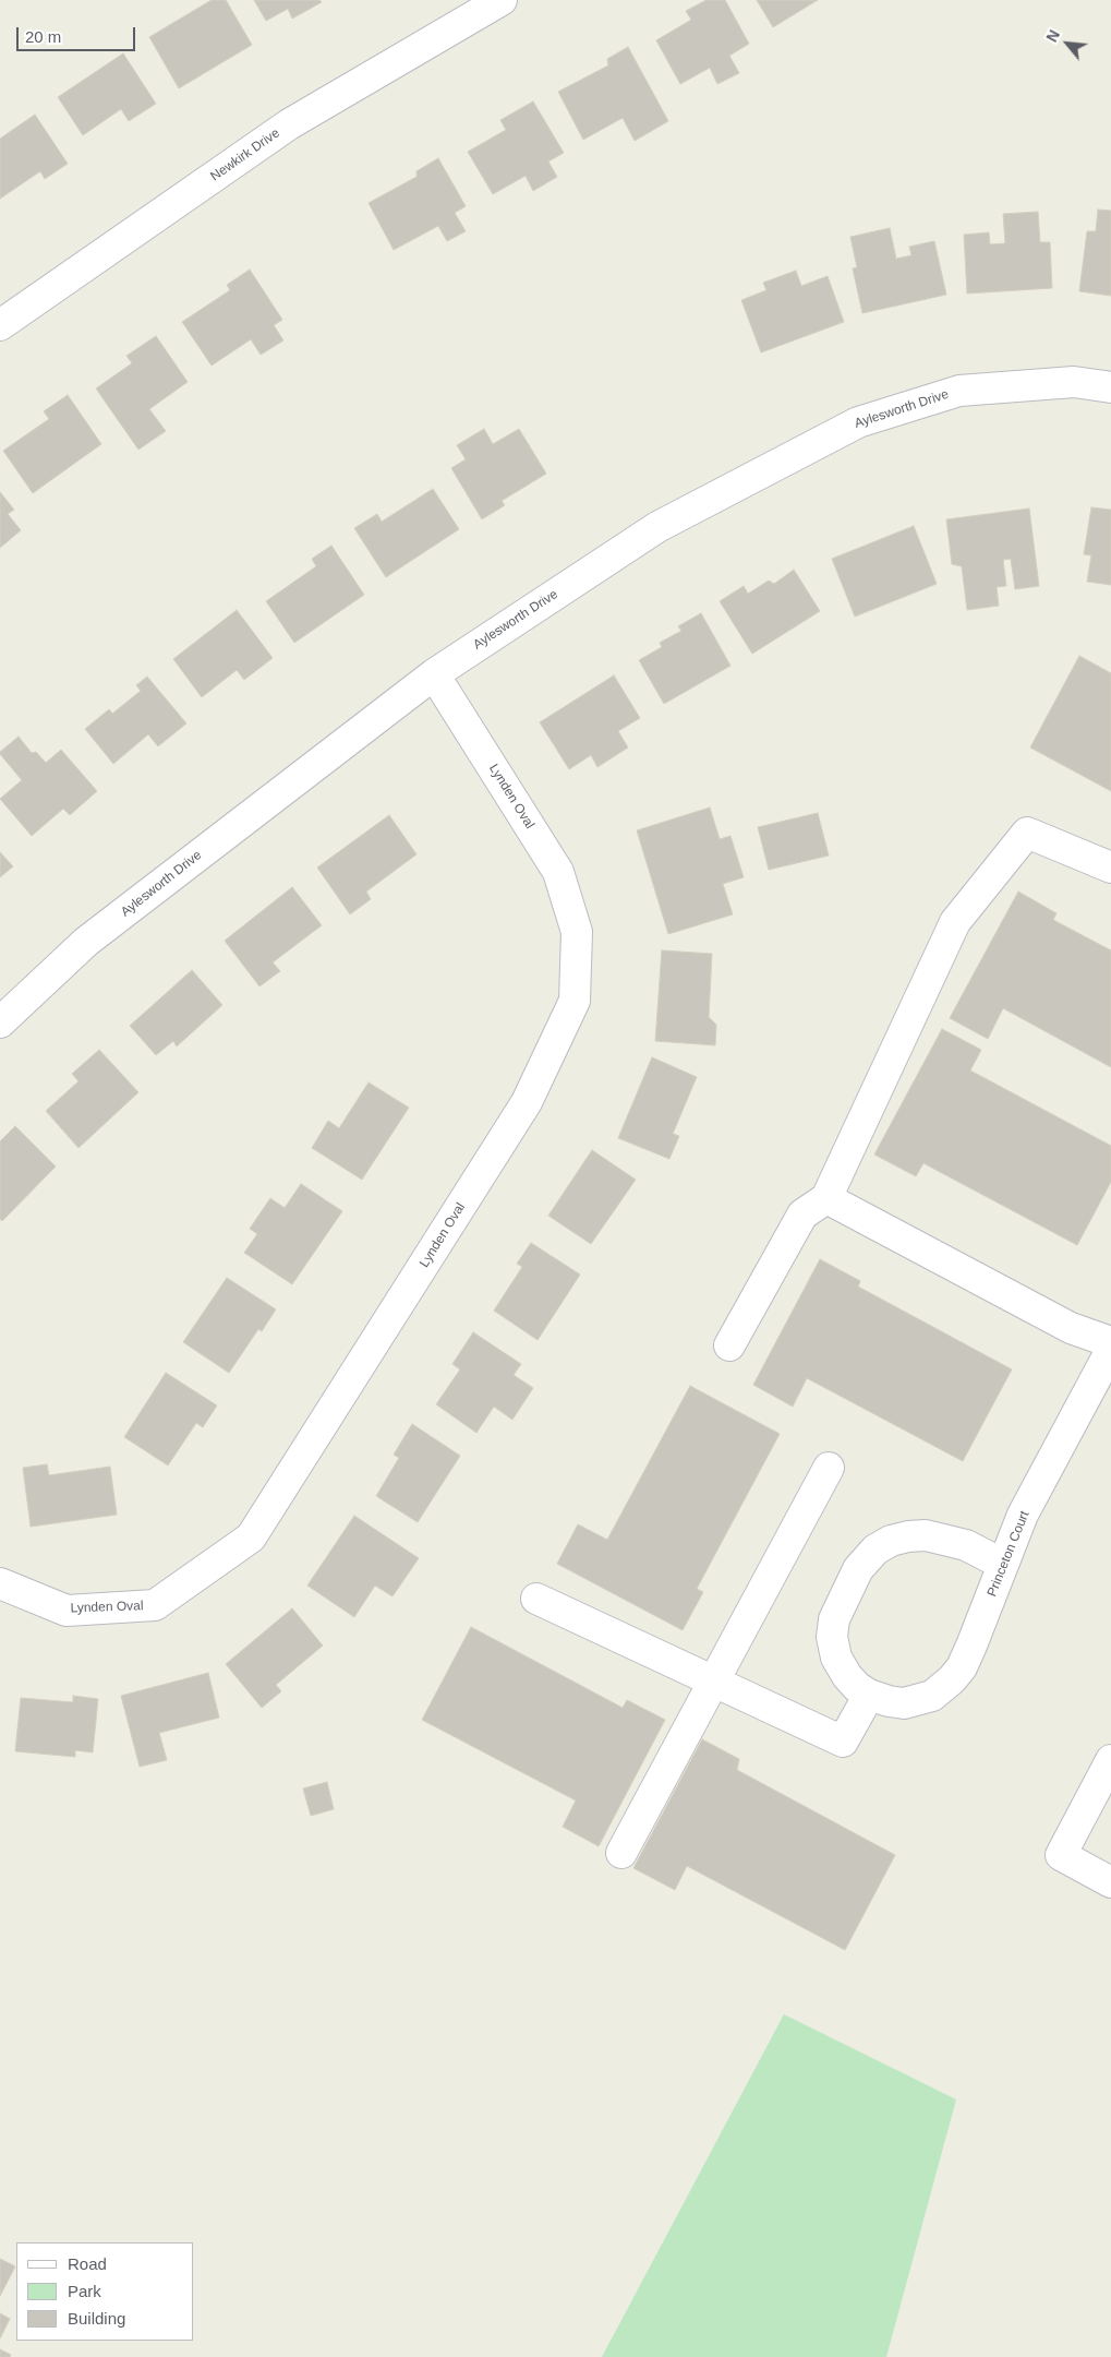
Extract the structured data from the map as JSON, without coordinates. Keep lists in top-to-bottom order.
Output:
{
  "streets": {
    "street": [
      "Newkirk Drive",
      "Aylesworth Drive",
      "Lynden Oval",
      "Princeton Court"
    ]
  },
  "crossings": [
    ["Aylesworth Drive", "Lynden Oval"]
  ],
  "legend": ["Road", "Park", "Building"],
  "scale_bar": "20 m",
  "north": "top left"
}
